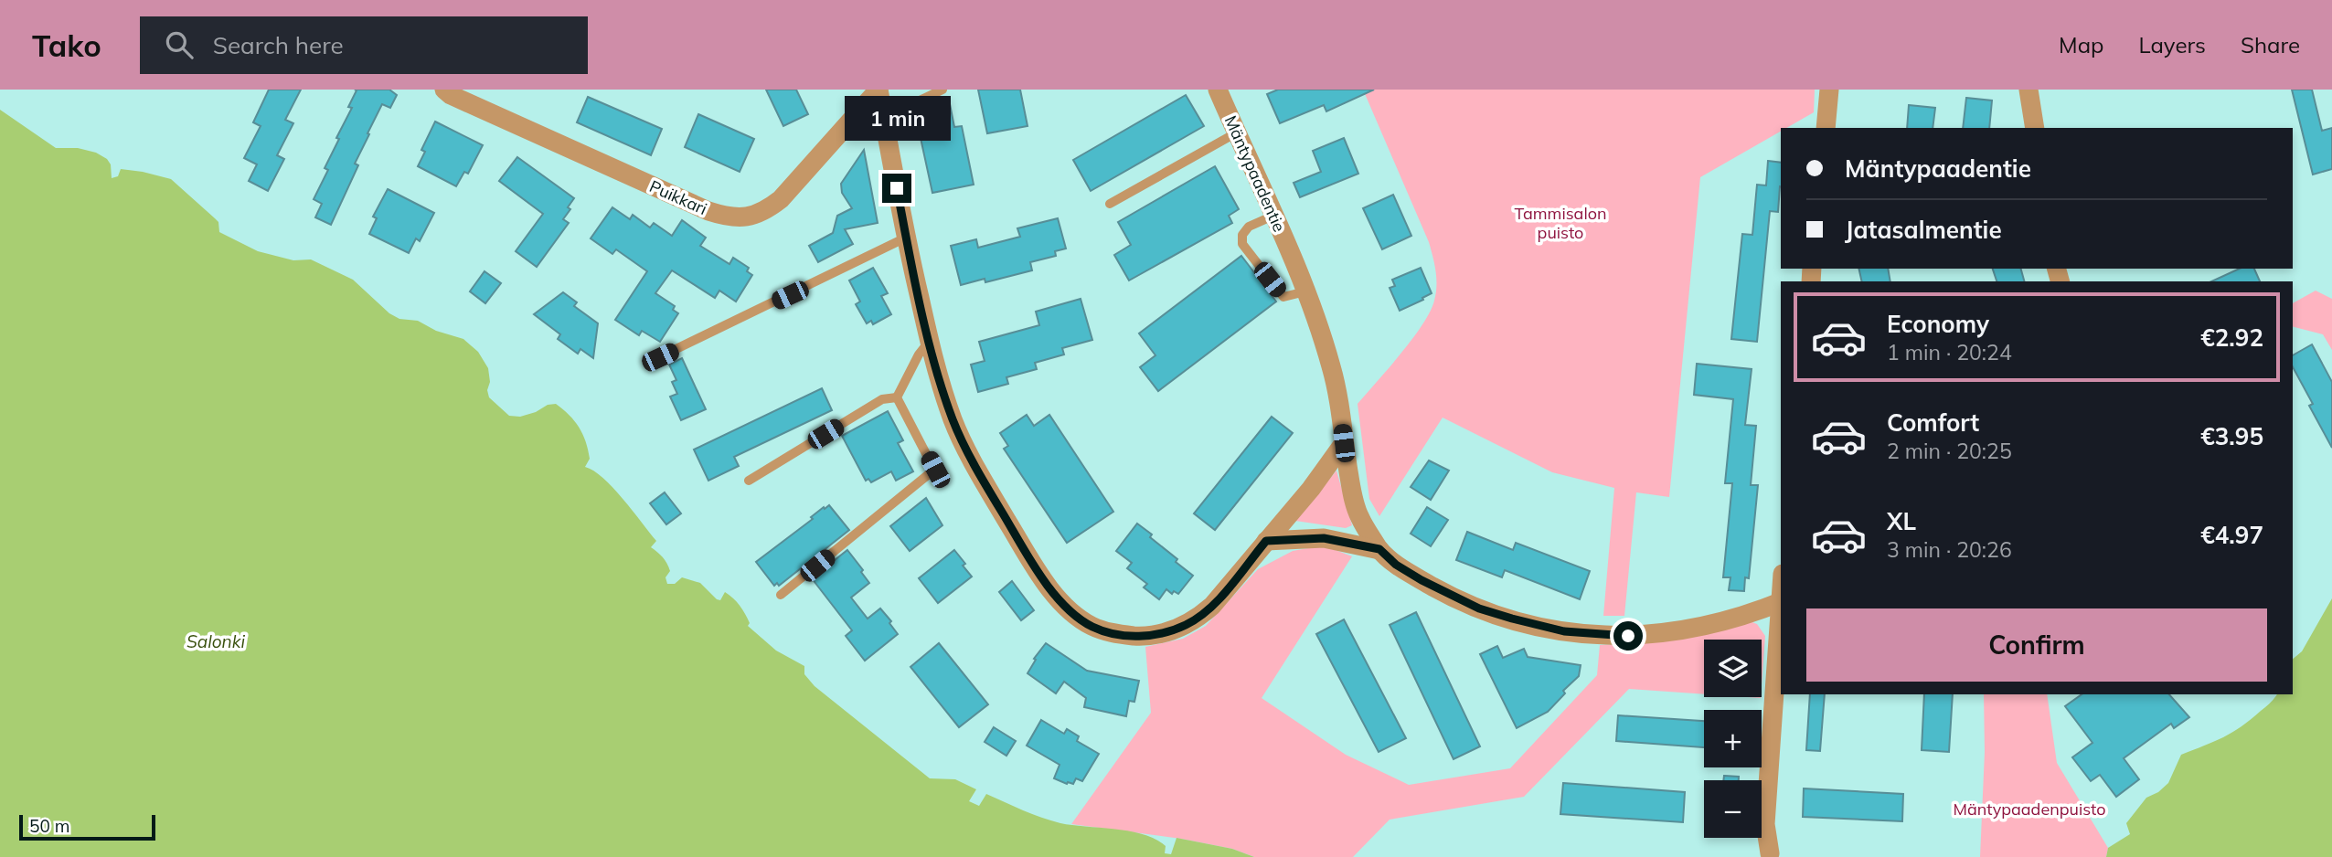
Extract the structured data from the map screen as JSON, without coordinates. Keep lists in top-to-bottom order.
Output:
{
  "streets": {
    "street": ["Mäntypaadentie", "Puikkari"]
  },
  "water": ["Salonki"],
  "parks": ["Tammisalon puisto", "Mäntypaadenpuisto"],
  "scale_bar": "50 m",
  "page": {
    "header": "Tako",
    "search": "Search here",
    "nav": ["Map", "Layers", "Share"],
    "bubble": "1 min",
    "banner": ["Mäntypaadentie", "Jatasalmentie"],
    "list": [
      {
        "name": "Economy",
        "note": "1 min · 20:24",
        "value": "€2.92"
      },
      {
        "name": "Comfort",
        "note": "2 min · 20:25",
        "value": "€3.95"
      },
      {
        "name": "XL",
        "note": "3 min · 20:26",
        "value": "€4.97"
      }
    ],
    "buttons": "Confirm",
    "map_buttons": ["+", "−"],
    "scale": "50 m"
  }
}
